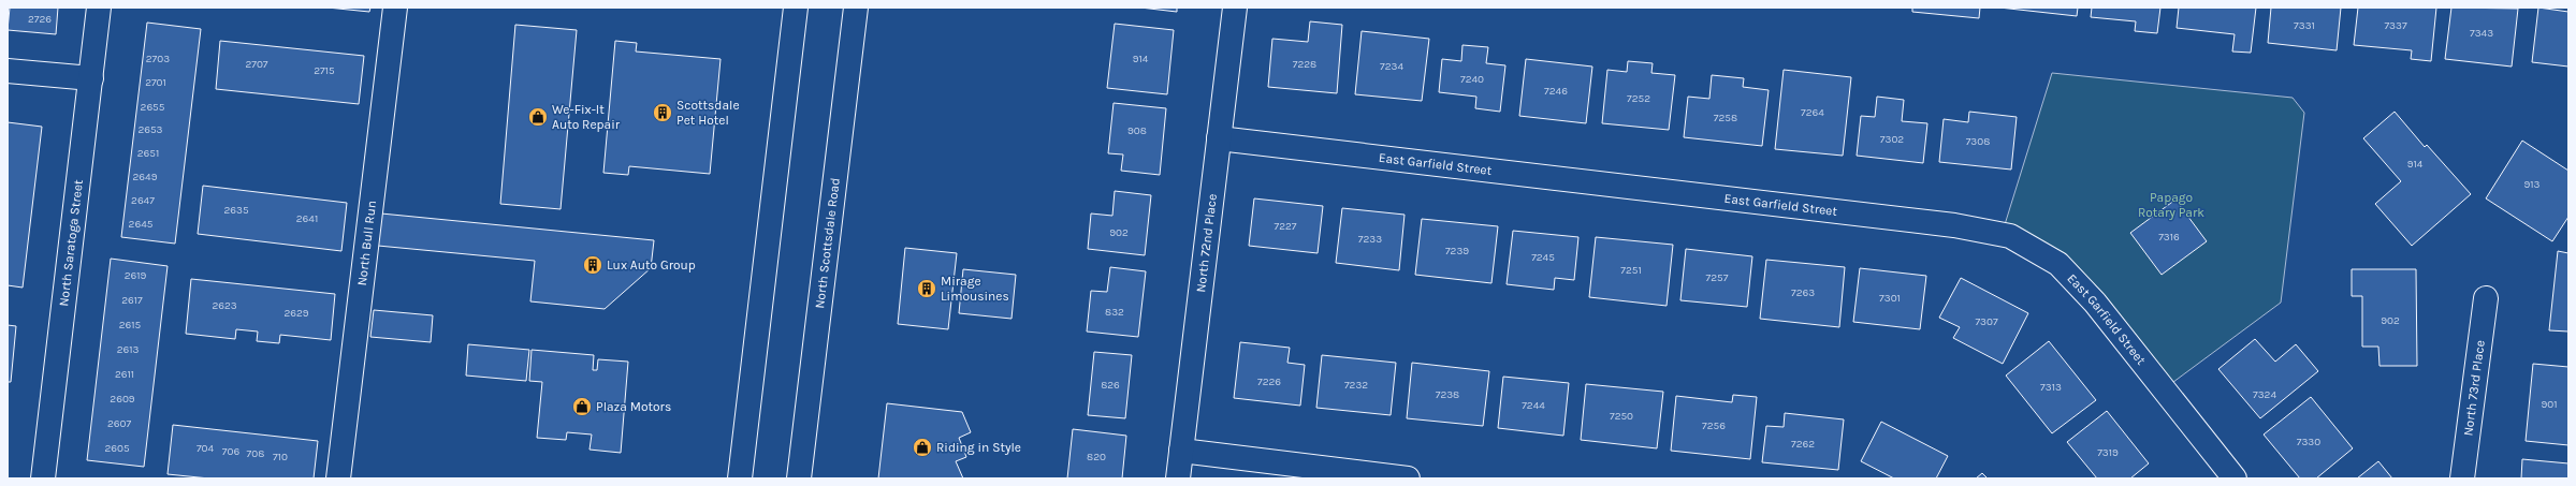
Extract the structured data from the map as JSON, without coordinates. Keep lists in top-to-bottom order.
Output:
{
  "streets": {
    "street": [
      "East Garfield Street",
      "North Saratoga Street",
      "North Bull Run",
      "North Scottsdale Road",
      "North 72nd Place",
      "North 73rd Place"
    ]
  },
  "crossings": [
    ["East Garfield Street", "North 72nd Place"]
  ],
  "parks": ["Papago Rotary Park"],
  "places": {
    "building": ["Scottsdale Pet Hotel", "Lux Auto Group", "Mirage Limousines"],
    "shop": ["We-Fix-It Auto Repair", "Plaza Motors", "Riding in Style"]
  },
  "house_numbers": [
    "2726",
    "7331",
    "7337",
    "7343",
    "2703",
    "914",
    "2707",
    "7228",
    "7234",
    "2715",
    "7240",
    "2701",
    "7246",
    "7252",
    "2655",
    "7264",
    "7258",
    "2653",
    "908",
    "7302",
    "7308",
    "2651",
    "914",
    "2649",
    "913",
    "2647",
    "2635",
    "2641",
    "2645",
    "7227",
    "902",
    "7316",
    "7233",
    "7239",
    "7245",
    "7251",
    "2619",
    "7257",
    "7263",
    "7301",
    "2617",
    "2623",
    "832",
    "2629",
    "902",
    "7307",
    "2615",
    "2613",
    "2611",
    "7226",
    "826",
    "7232",
    "7313",
    "7238",
    "7324",
    "2609",
    "901",
    "7244",
    "7250",
    "2607",
    "7256",
    "7330",
    "7262",
    "2605",
    "704",
    "706",
    "7319",
    "708",
    "710",
    "820"
  ]
}
